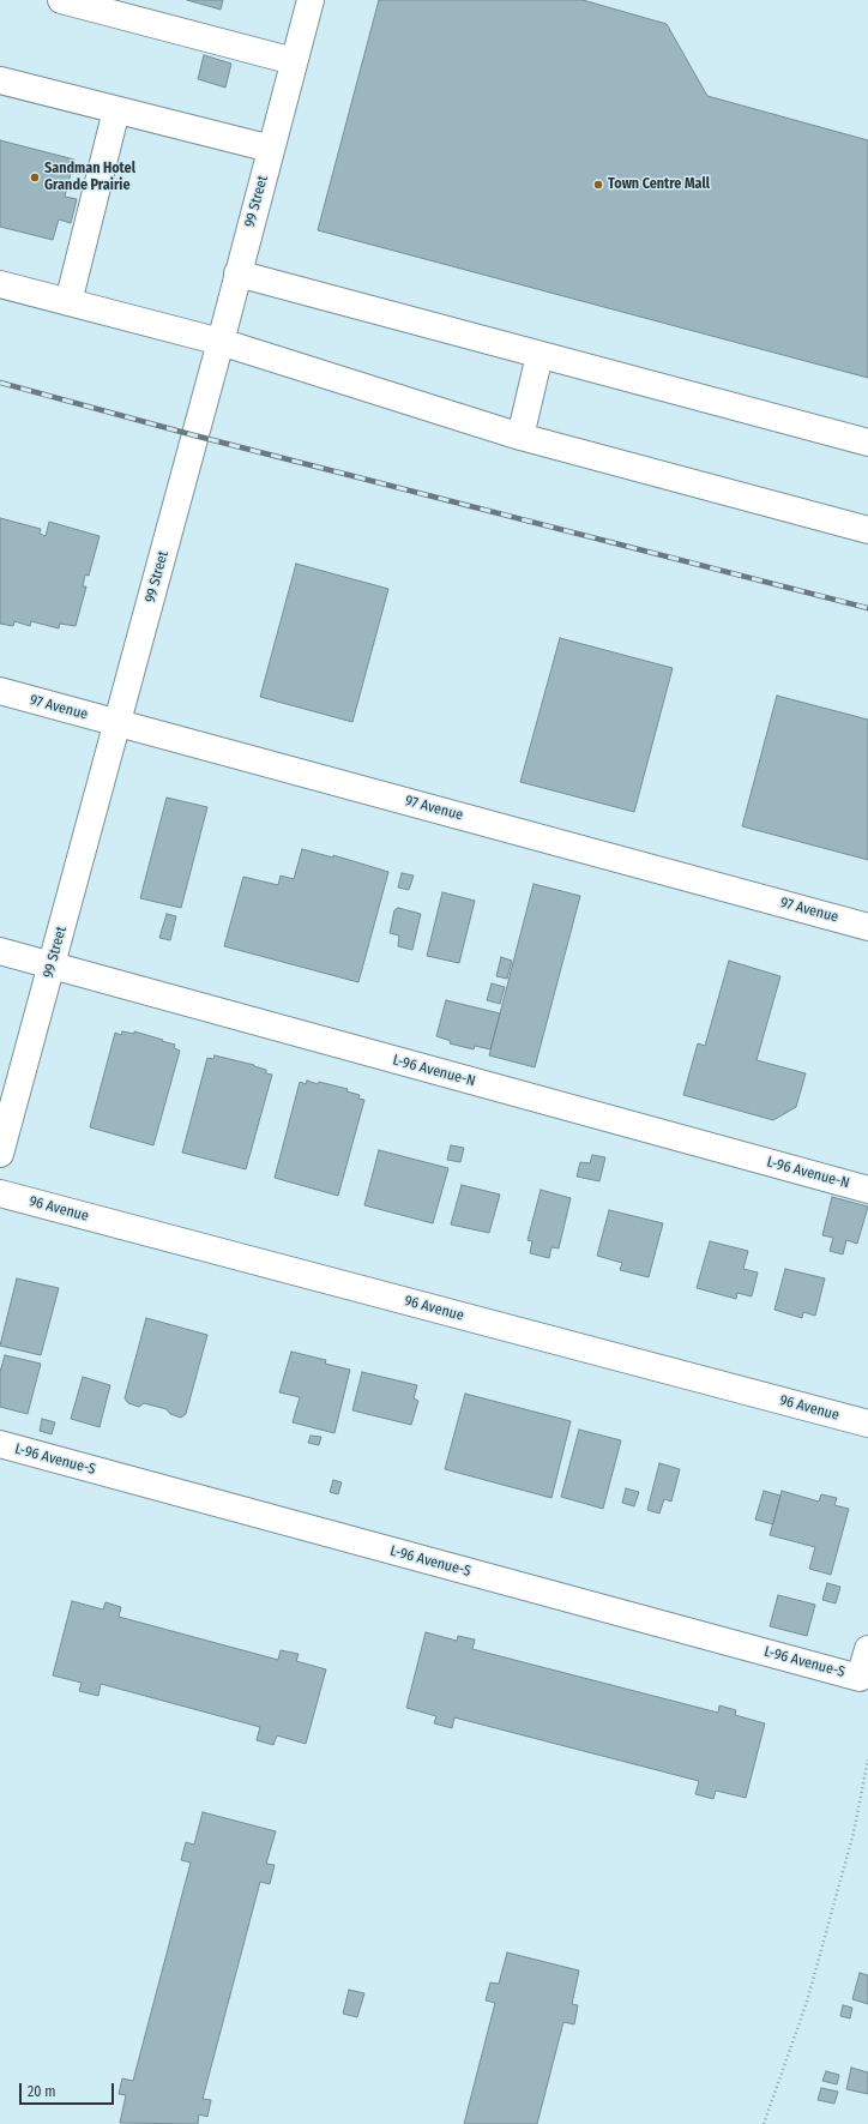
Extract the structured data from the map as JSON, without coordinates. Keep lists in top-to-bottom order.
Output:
{
  "streets": {
    "street": [
      "99 Street",
      "97 Avenue",
      "L-96 Avenue-N",
      "96 Avenue",
      "L-96 Avenue-S"
    ]
  },
  "crossings": [
    ["99 Street", "97 Avenue"],
    ["99 Street", "L-96 Avenue-N"]
  ],
  "places": ["Sandman Hotel Grande Prairie", "Town Centre Mall"],
  "scale_bar": "20 m"
}
